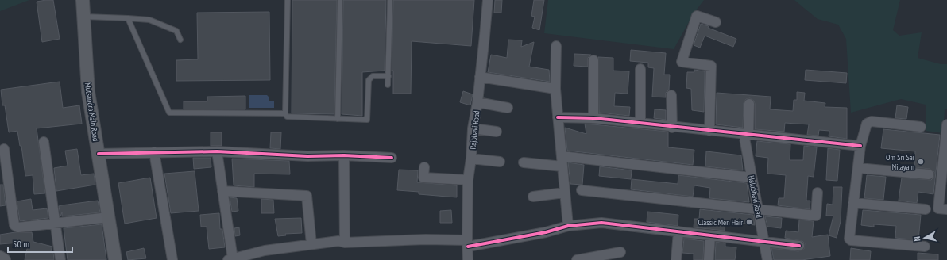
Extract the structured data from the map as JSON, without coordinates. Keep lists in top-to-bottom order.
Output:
{
  "streets": {
    "street": ["Mutsandra Main Road", "Rajbhavi Road", "Halubhavi Road"]
  },
  "places": ["Om Sri Sai Nilayam", "Classic Men Hair"],
  "scale_bar": "50 m",
  "north": "left"
}
